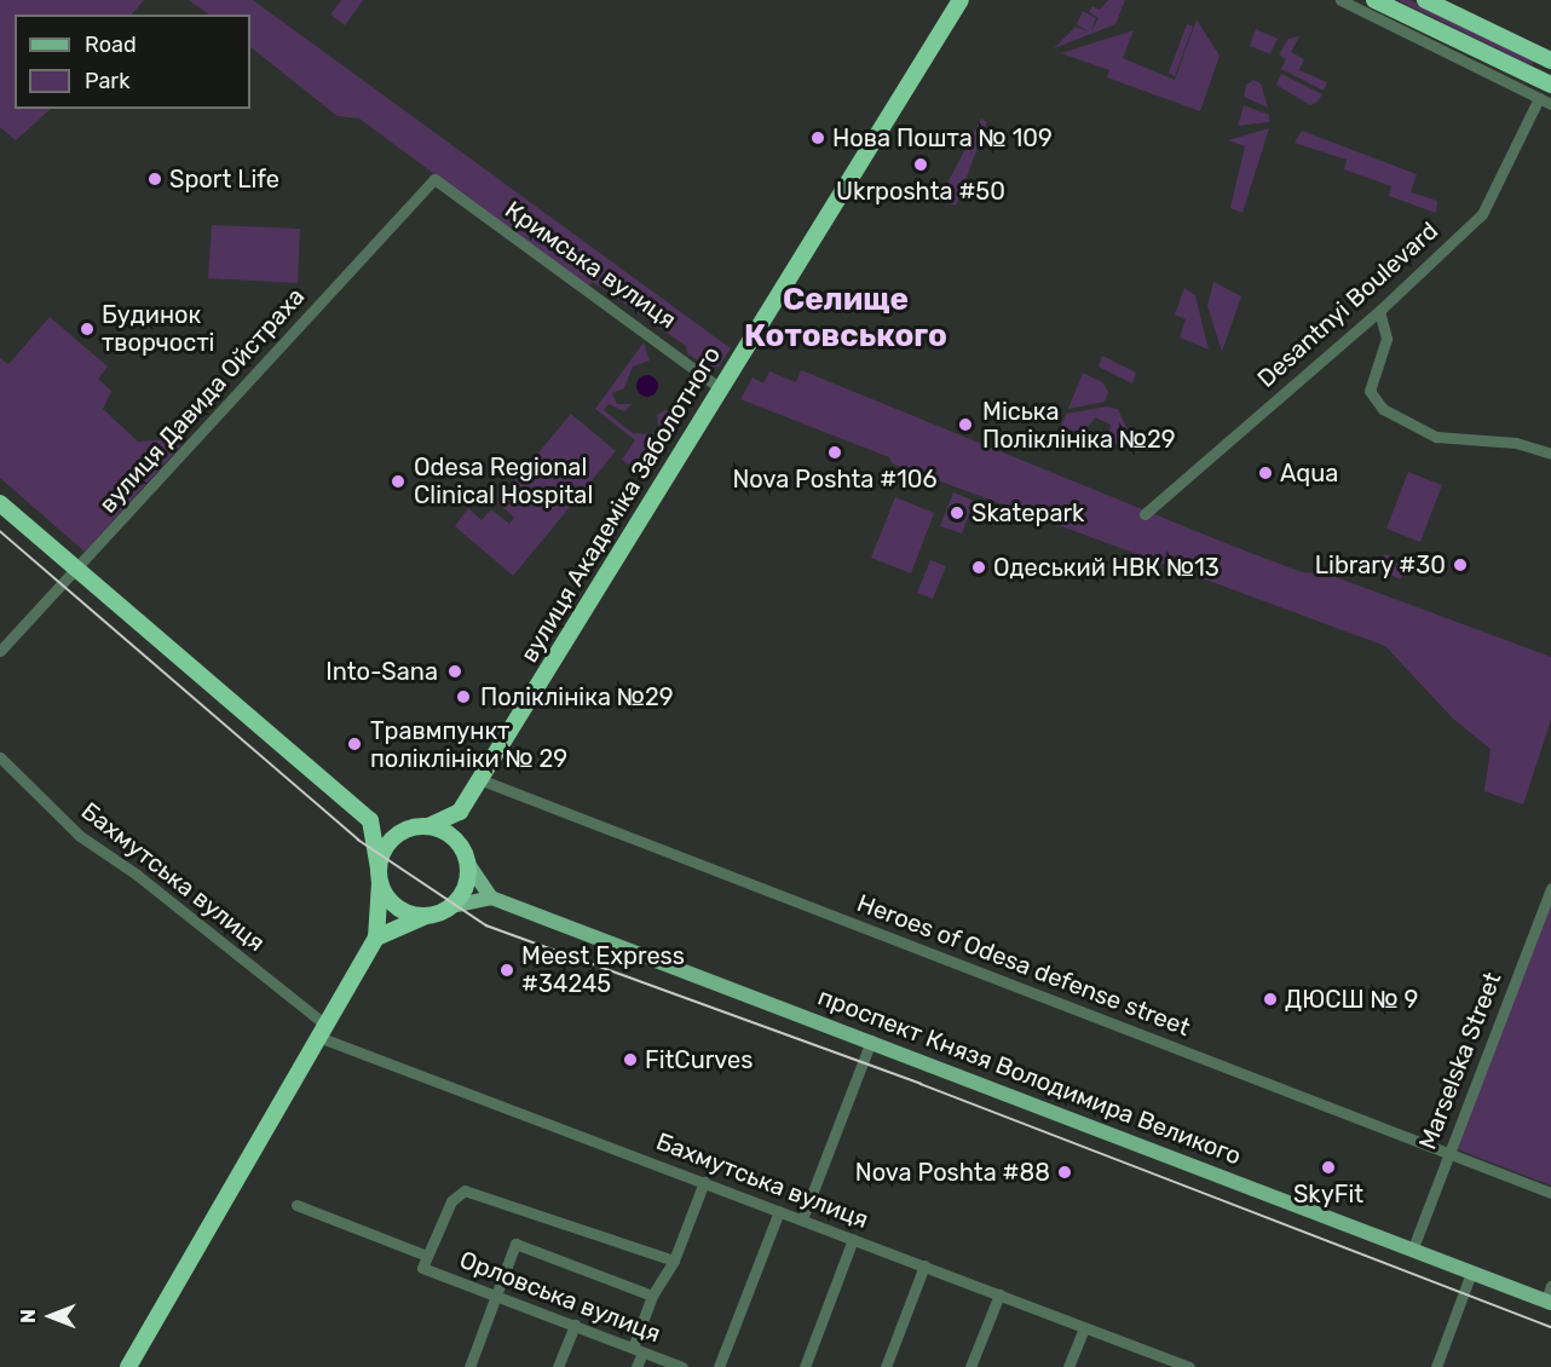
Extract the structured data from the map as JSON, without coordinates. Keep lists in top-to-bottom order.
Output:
{
  "streets": {
    "highway": ["вулиця Академіка Заболотного"],
    "main road": ["проспект Князя Володимира Великого"],
    "street": [
      "Кримська вулиця",
      "Desantnyi Boulevard",
      "вулиця Давида Ойстраха",
      "Бахмутська вулиця",
      "Heroes of Odesa defense street",
      "Marselska Street",
      "Орловська вулиця"
    ]
  },
  "crossings": [
    ["Кримська вулиця", "вулиця Давида Ойстраха"],
    ["Кримська вулиця", "вулиця Академіка Заболотного"],
    ["вулиця Академіка Заболотного", "Heroes of Odesa defense street"],
    ["Heroes of Odesa defense street", "Marselska Street"],
    ["Marselska Street", "проспект Князя Володимира Великого"]
  ],
  "districts": ["Селище Котовського"],
  "places": [
    "Нова Пошта № 109",
    "Ukrposhta #50",
    "Sport Life",
    "Будинок творчості",
    "Міська Поліклініка №29",
    "Nova Poshta #106",
    "Aqua",
    "Odesa Regional Clinical Hospital",
    "Skatepark",
    "Library #30",
    "Одеський НВК №13",
    "Into-Sana",
    "Поліклініка №29",
    "Травмпункт поліклініки № 29",
    "Meest Express #34245",
    "ДЮСШ № 9",
    "FitCurves",
    "SkyFit",
    "Nova Poshta #88"
  ],
  "legend": ["Road", "Park"],
  "north": "left"
}
